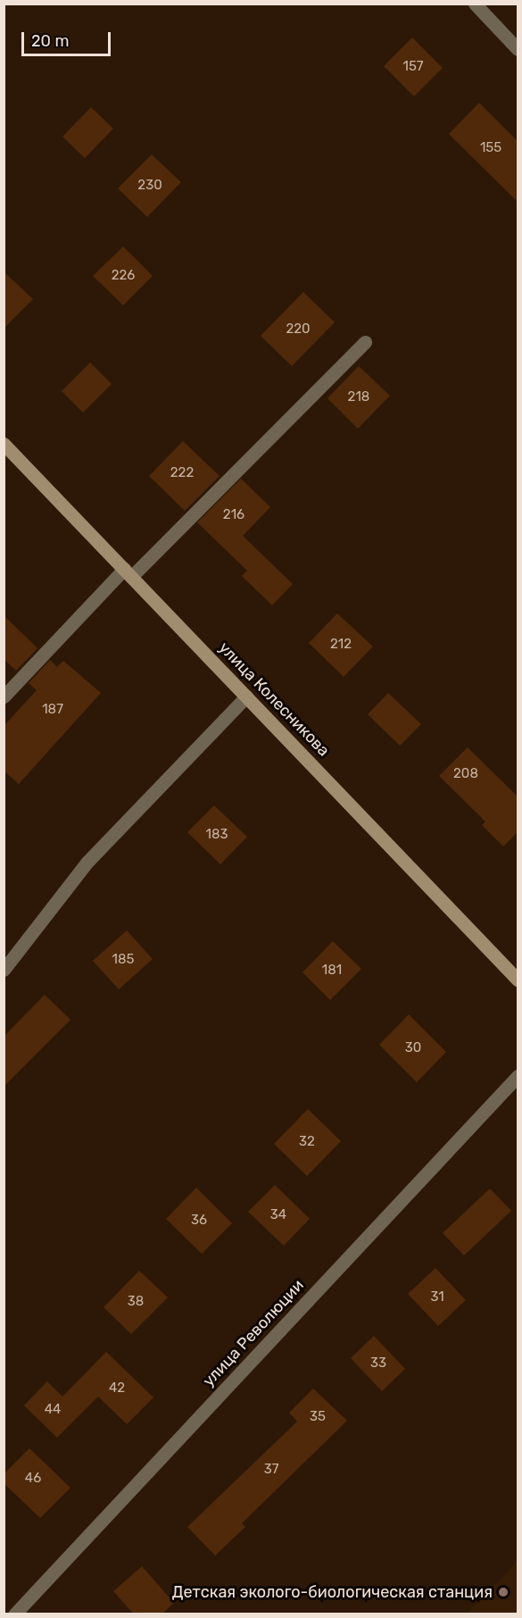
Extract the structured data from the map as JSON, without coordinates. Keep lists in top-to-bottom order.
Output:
{
  "streets": {
    "street": ["улица Колесникова", "улица Революции"]
  },
  "places": ["Детская эколого-биологическая станция"],
  "house_numbers": [
    "157",
    "155",
    "230",
    "226",
    "220",
    "218",
    "222",
    "216",
    "212",
    "187",
    "208",
    "183",
    "185",
    "181",
    "30",
    "32",
    "34",
    "36",
    "31",
    "38",
    "33",
    "42",
    "44",
    "35",
    "37",
    "46"
  ],
  "scale_bar": "20 m"
}
